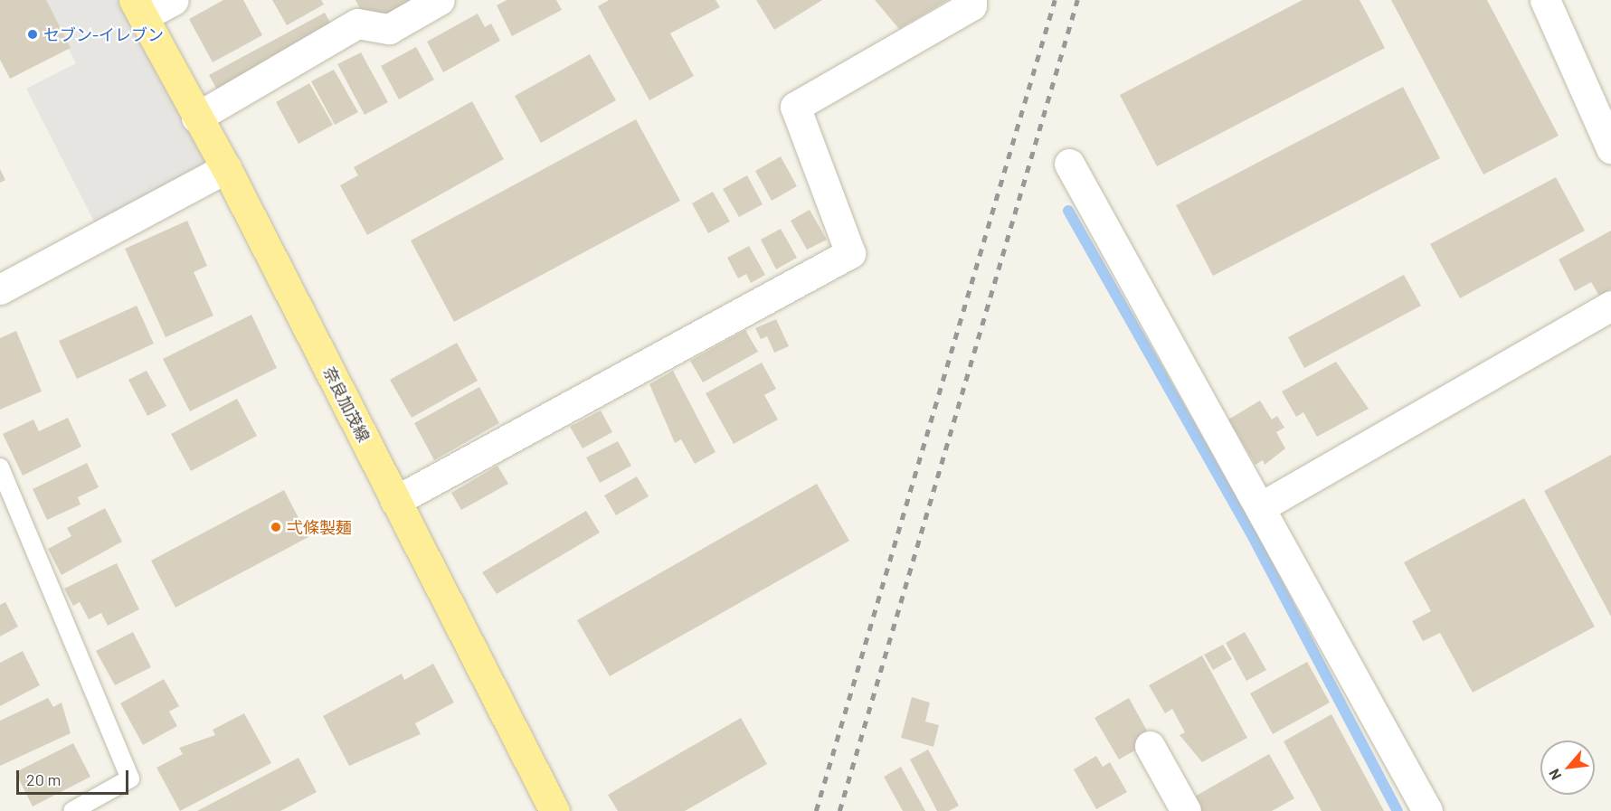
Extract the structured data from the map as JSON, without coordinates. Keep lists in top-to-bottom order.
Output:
{
  "streets": {
    "main road": ["奈良加茂線"]
  },
  "places": ["セブン-イレブン", "弌條製麺"],
  "scale_bar": "20 m",
  "north": "bottom left"
}
